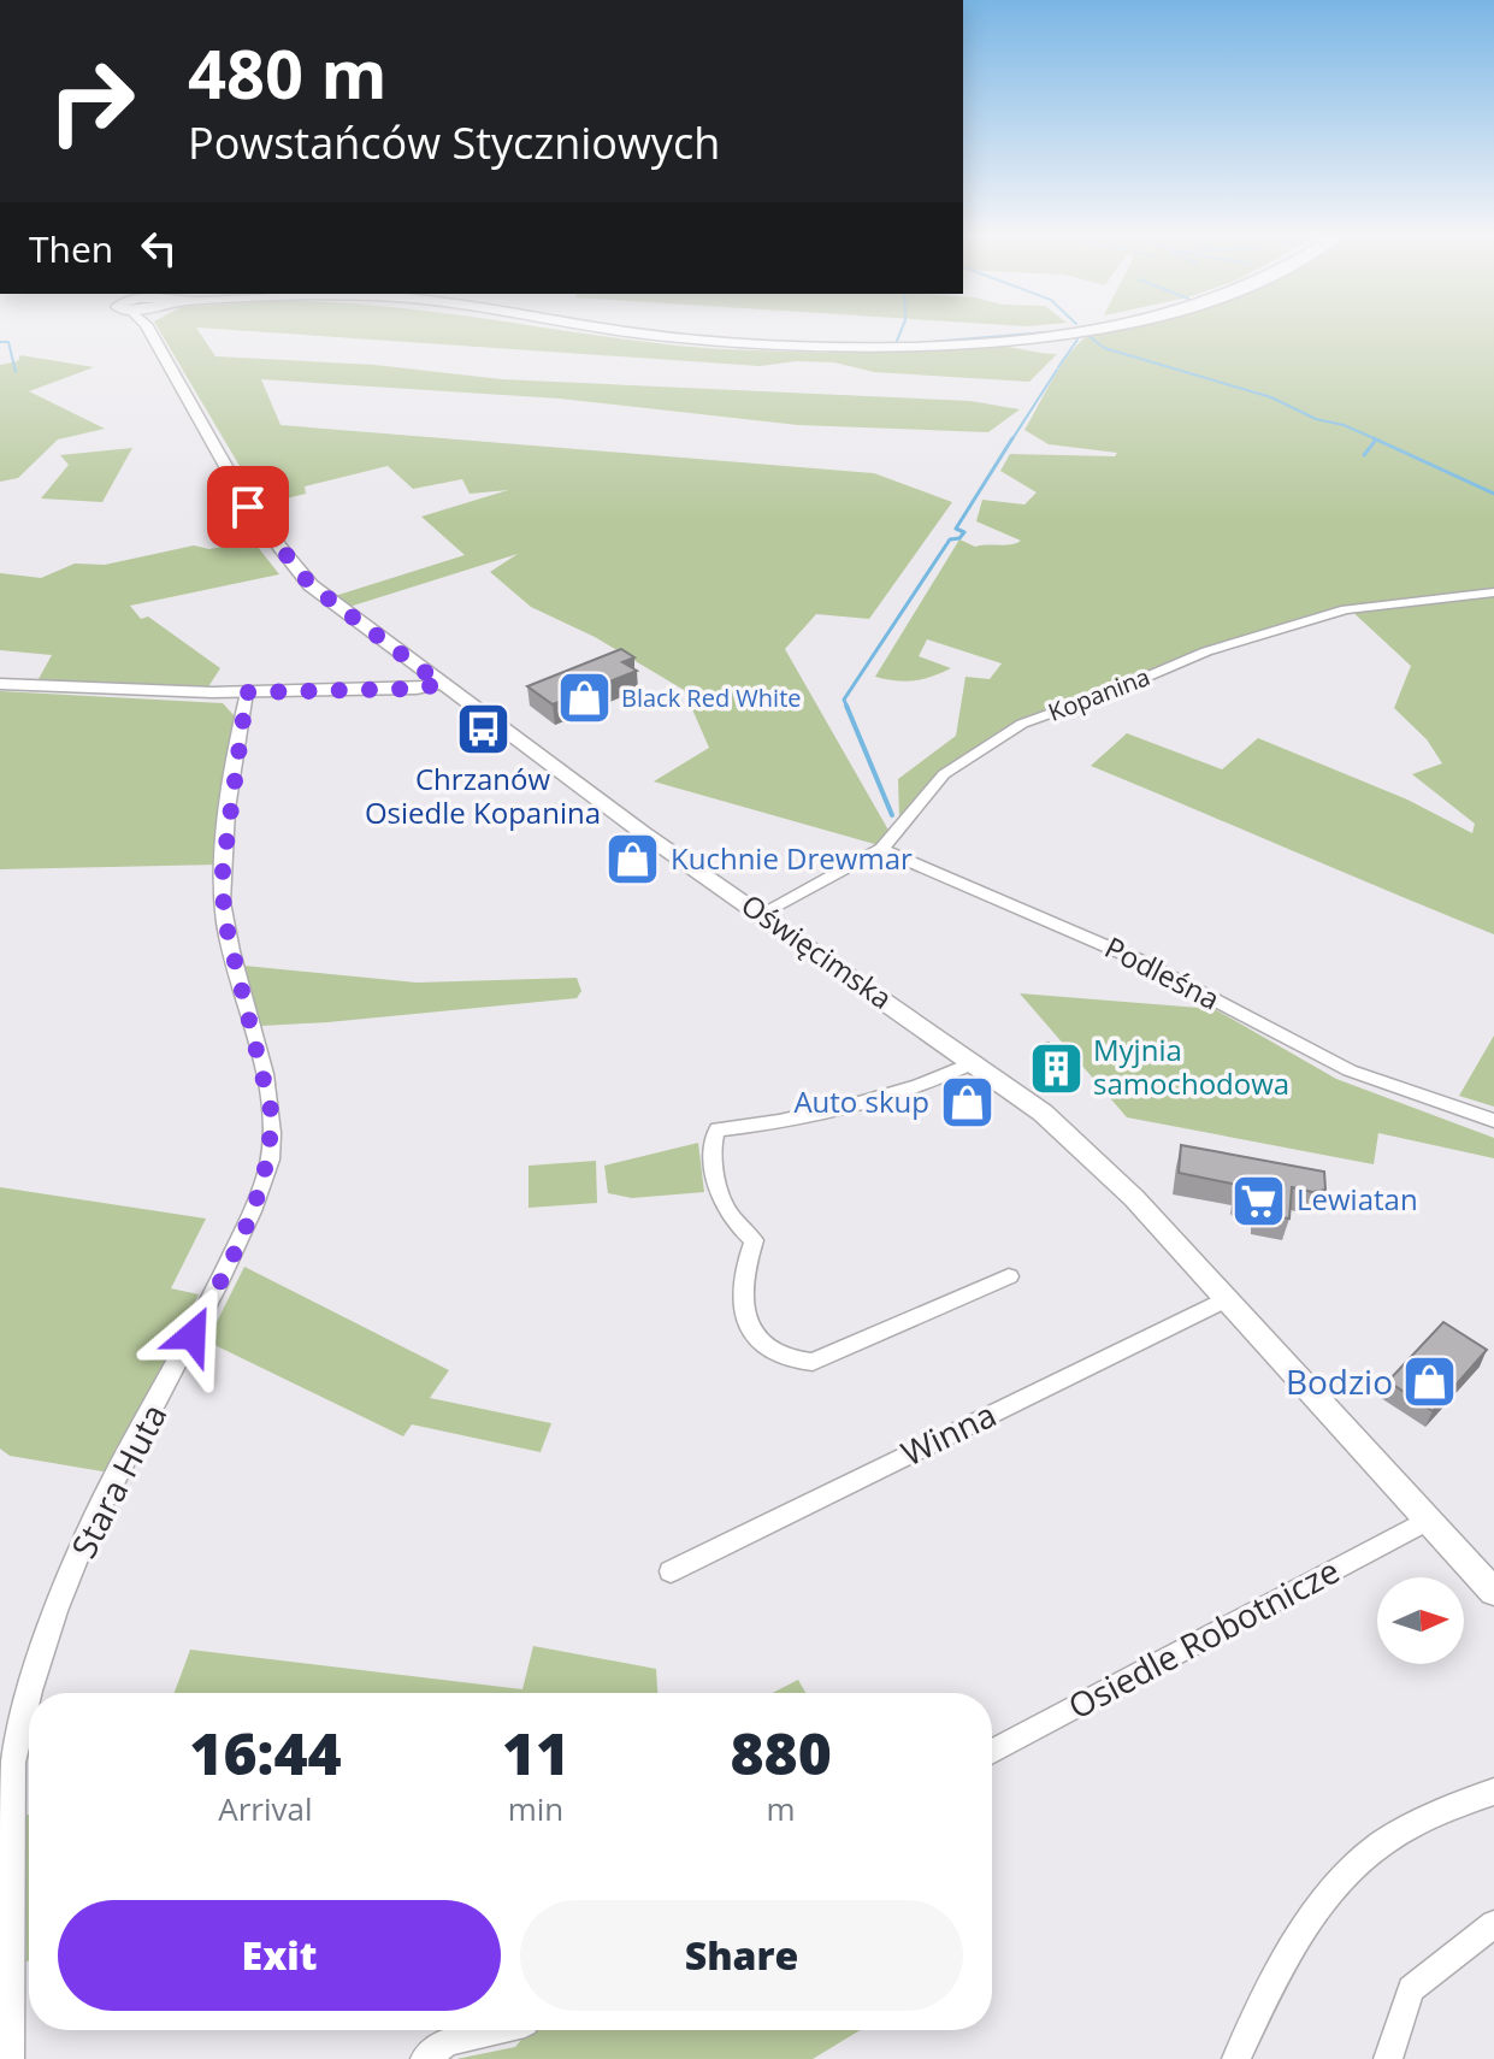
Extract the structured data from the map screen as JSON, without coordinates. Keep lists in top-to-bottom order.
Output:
{
  "streets": {
    "street": [
      "Kopanina",
      "Oświęcimska",
      "Podleśna",
      "Winna",
      "Stara Huta",
      "Osiedle Robotnicze"
    ]
  },
  "crossings": [
    ["Kopanina", "Oświęcimska"],
    ["Kopanina", "Podleśna"],
    ["Oświęcimska", "Winna"],
    ["Oświęcimska", "Osiedle Robotnicze"]
  ],
  "places": {
    "shop": [
      "Black Red White",
      "Kuchnie Drewmar",
      "Auto skup",
      "Bodzio"
    ],
    "bus stop": ["Chrzanów Osiedle Kopanina"],
    "building": ["Myjnia samochodowa"],
    "supermarket": ["Lewiatan"]
  },
  "north": "right",
  "page": {
    "turn": ["480 m", "Powstańców Styczniowych"],
    "then": "Then",
    "eta": [
      "16:44",
      "Arrival",
      "11",
      "min",
      "880",
      "m"
    ],
    "buttons": ["Exit", "Share"]
  }
}
